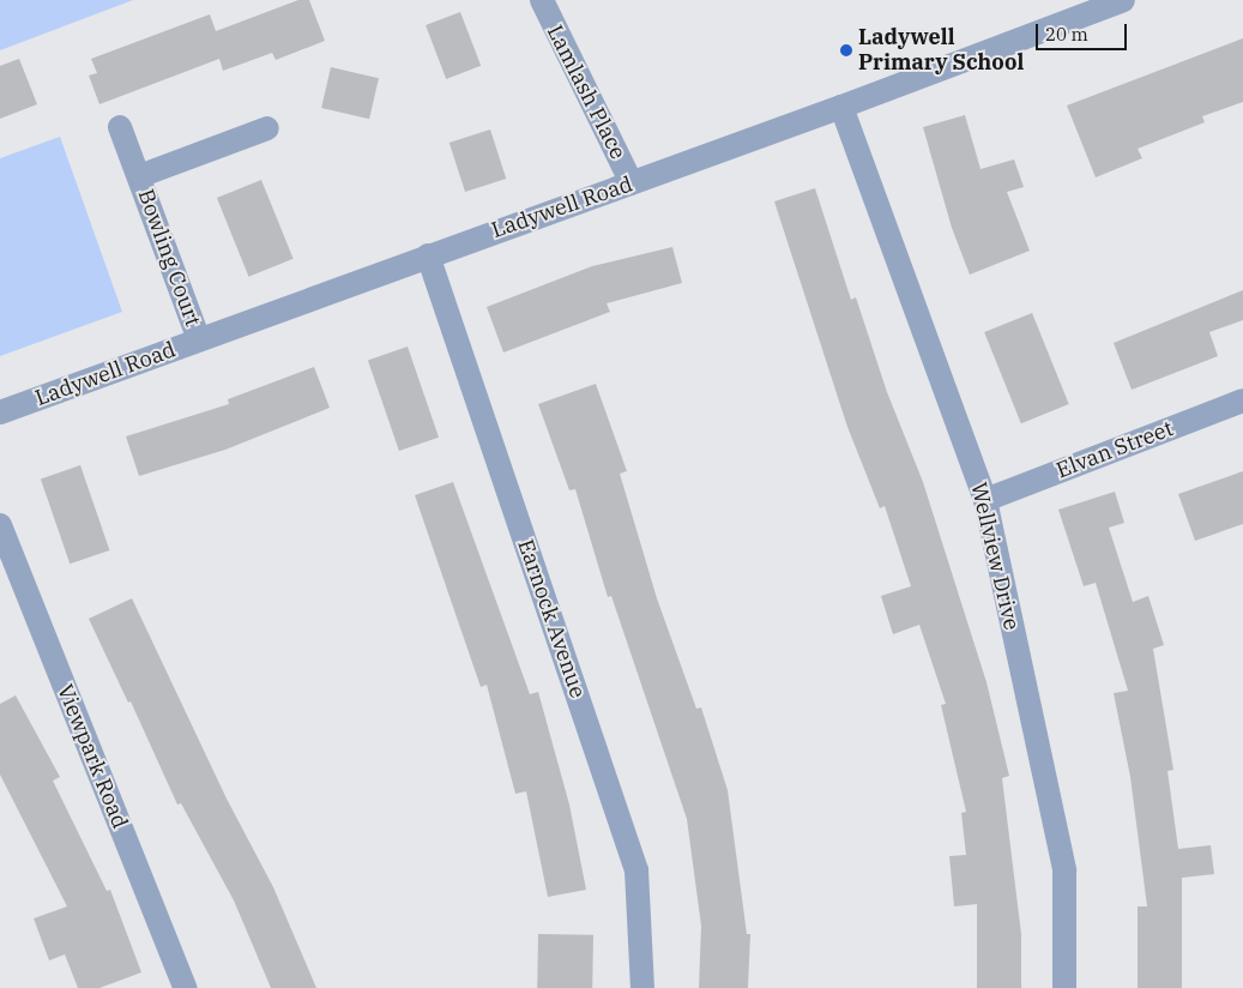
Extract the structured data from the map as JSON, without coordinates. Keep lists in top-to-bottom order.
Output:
{
  "streets": {
    "street": [
      "Lamlash Place",
      "Ladywell Road",
      "Bowling Court",
      "Elvan Street",
      "Wellview Drive",
      "Earnock Avenue",
      "Viewpark Road"
    ]
  },
  "crossings": [
    ["Lamlash Place", "Ladywell Road"],
    ["Ladywell Road", "Bowling Court"],
    ["Ladywell Road", "Wellview Drive"],
    ["Ladywell Road", "Earnock Avenue"],
    ["Elvan Street", "Wellview Drive"]
  ],
  "places": ["Ladywell Primary School"],
  "scale_bar": "20 m"
}
